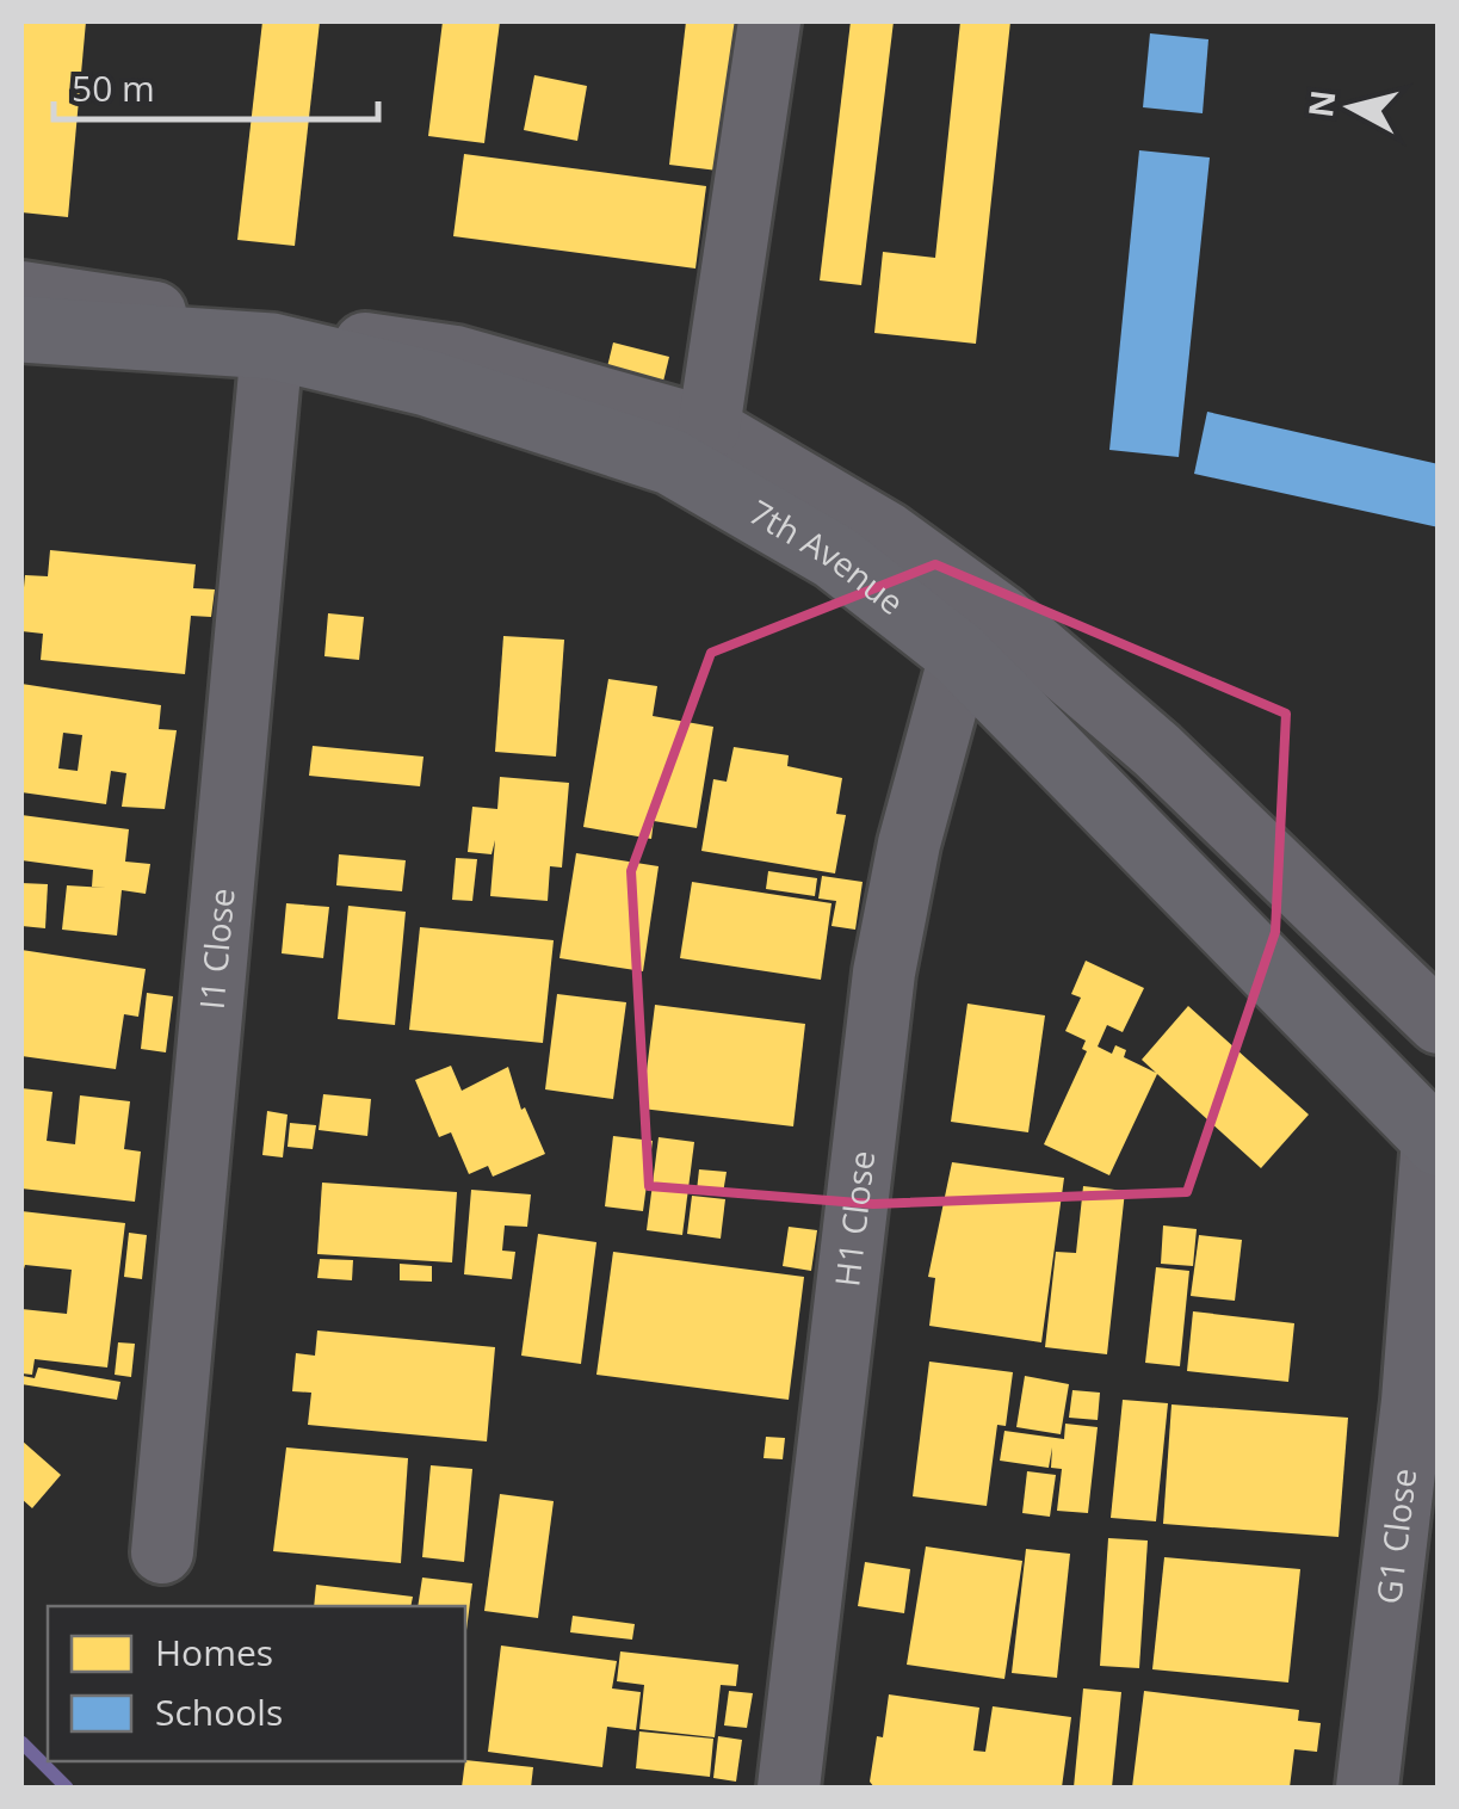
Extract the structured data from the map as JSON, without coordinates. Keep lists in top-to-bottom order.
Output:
{
  "streets": {
    "main road": ["7th Avenue"],
    "street": ["I1 Close", "H1 Close", "G1 Close"]
  },
  "crossings": [
    ["7th Avenue", "I1 Close"],
    ["7th Avenue", "H1 Close"],
    ["7th Avenue", "G1 Close"]
  ],
  "legend": ["Homes", "Schools"],
  "scale_bar": "50 m",
  "north": "left"
}
